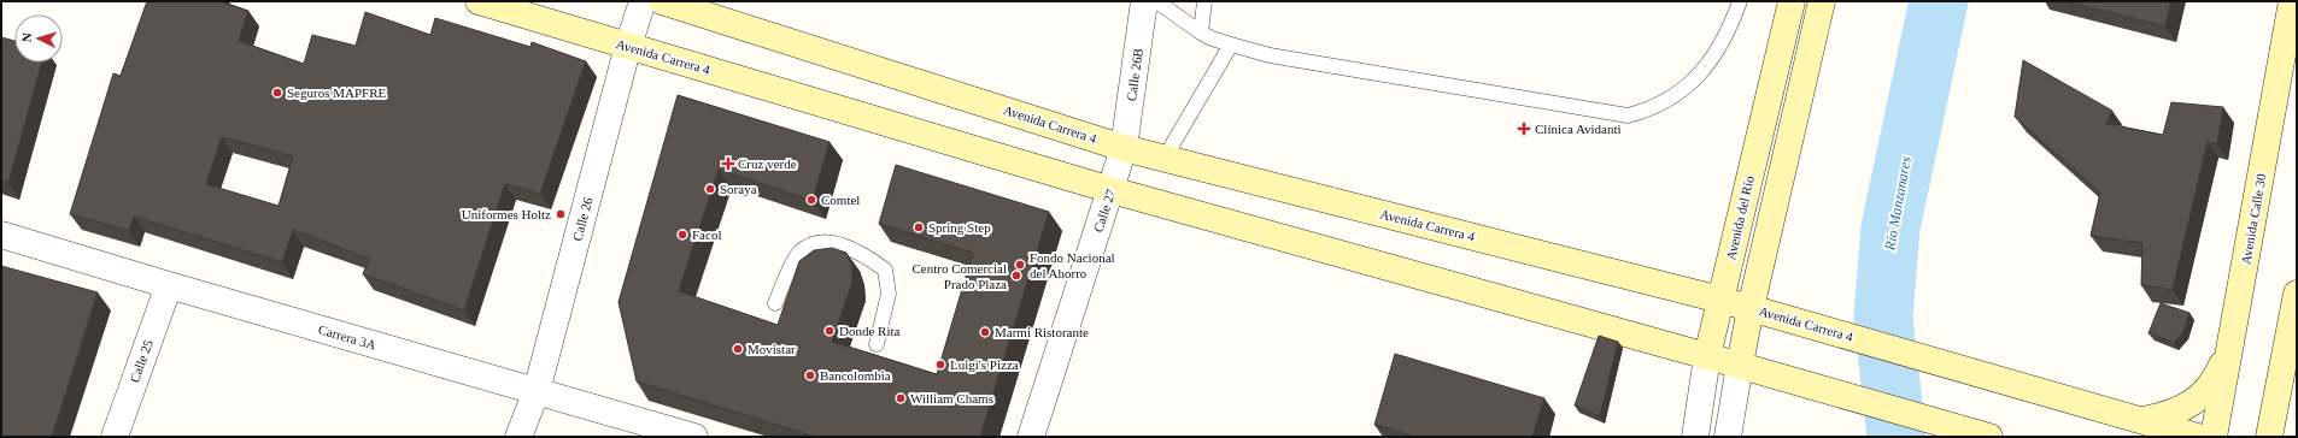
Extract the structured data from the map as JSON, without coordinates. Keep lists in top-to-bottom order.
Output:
{
  "streets": {
    "main road": ["Avenida Carrera 4", "Avenida del Río", "Avenida Calle 30"],
    "street": [
      "Calle 26B",
      "Calle 27",
      "Calle 26",
      "Carrera 3A",
      "Calle 25"
    ]
  },
  "crossings": [
    ["Avenida Carrera 4", "Calle 26B"],
    ["Avenida Carrera 4", "Calle 27"],
    ["Avenida Carrera 4", "Avenida del Río"],
    ["Avenida Carrera 4", "Calle 26"],
    ["Calle 26B", "Calle 27"],
    ["Calle 26", "Carrera 3A"],
    ["Carrera 3A", "Calle 25"]
  ],
  "water": ["Río Manzanares"],
  "places": {
    "other": [
      "Seguros MAPFRE",
      "Soraya",
      "Comtel",
      "Uniformes Holtz",
      "Spring Step",
      "Facol",
      "Fondo Nacional del Ahorro",
      "Centro Comercial Prado Plaza",
      "Donde Rita",
      "Marmi Ristorante",
      "Movistar",
      "Luigi's Pizza",
      "Bancolombia",
      "William Chams"
    ],
    "health": ["Clínica Avidanti", "Cruz verde"]
  },
  "north": "left"
}
